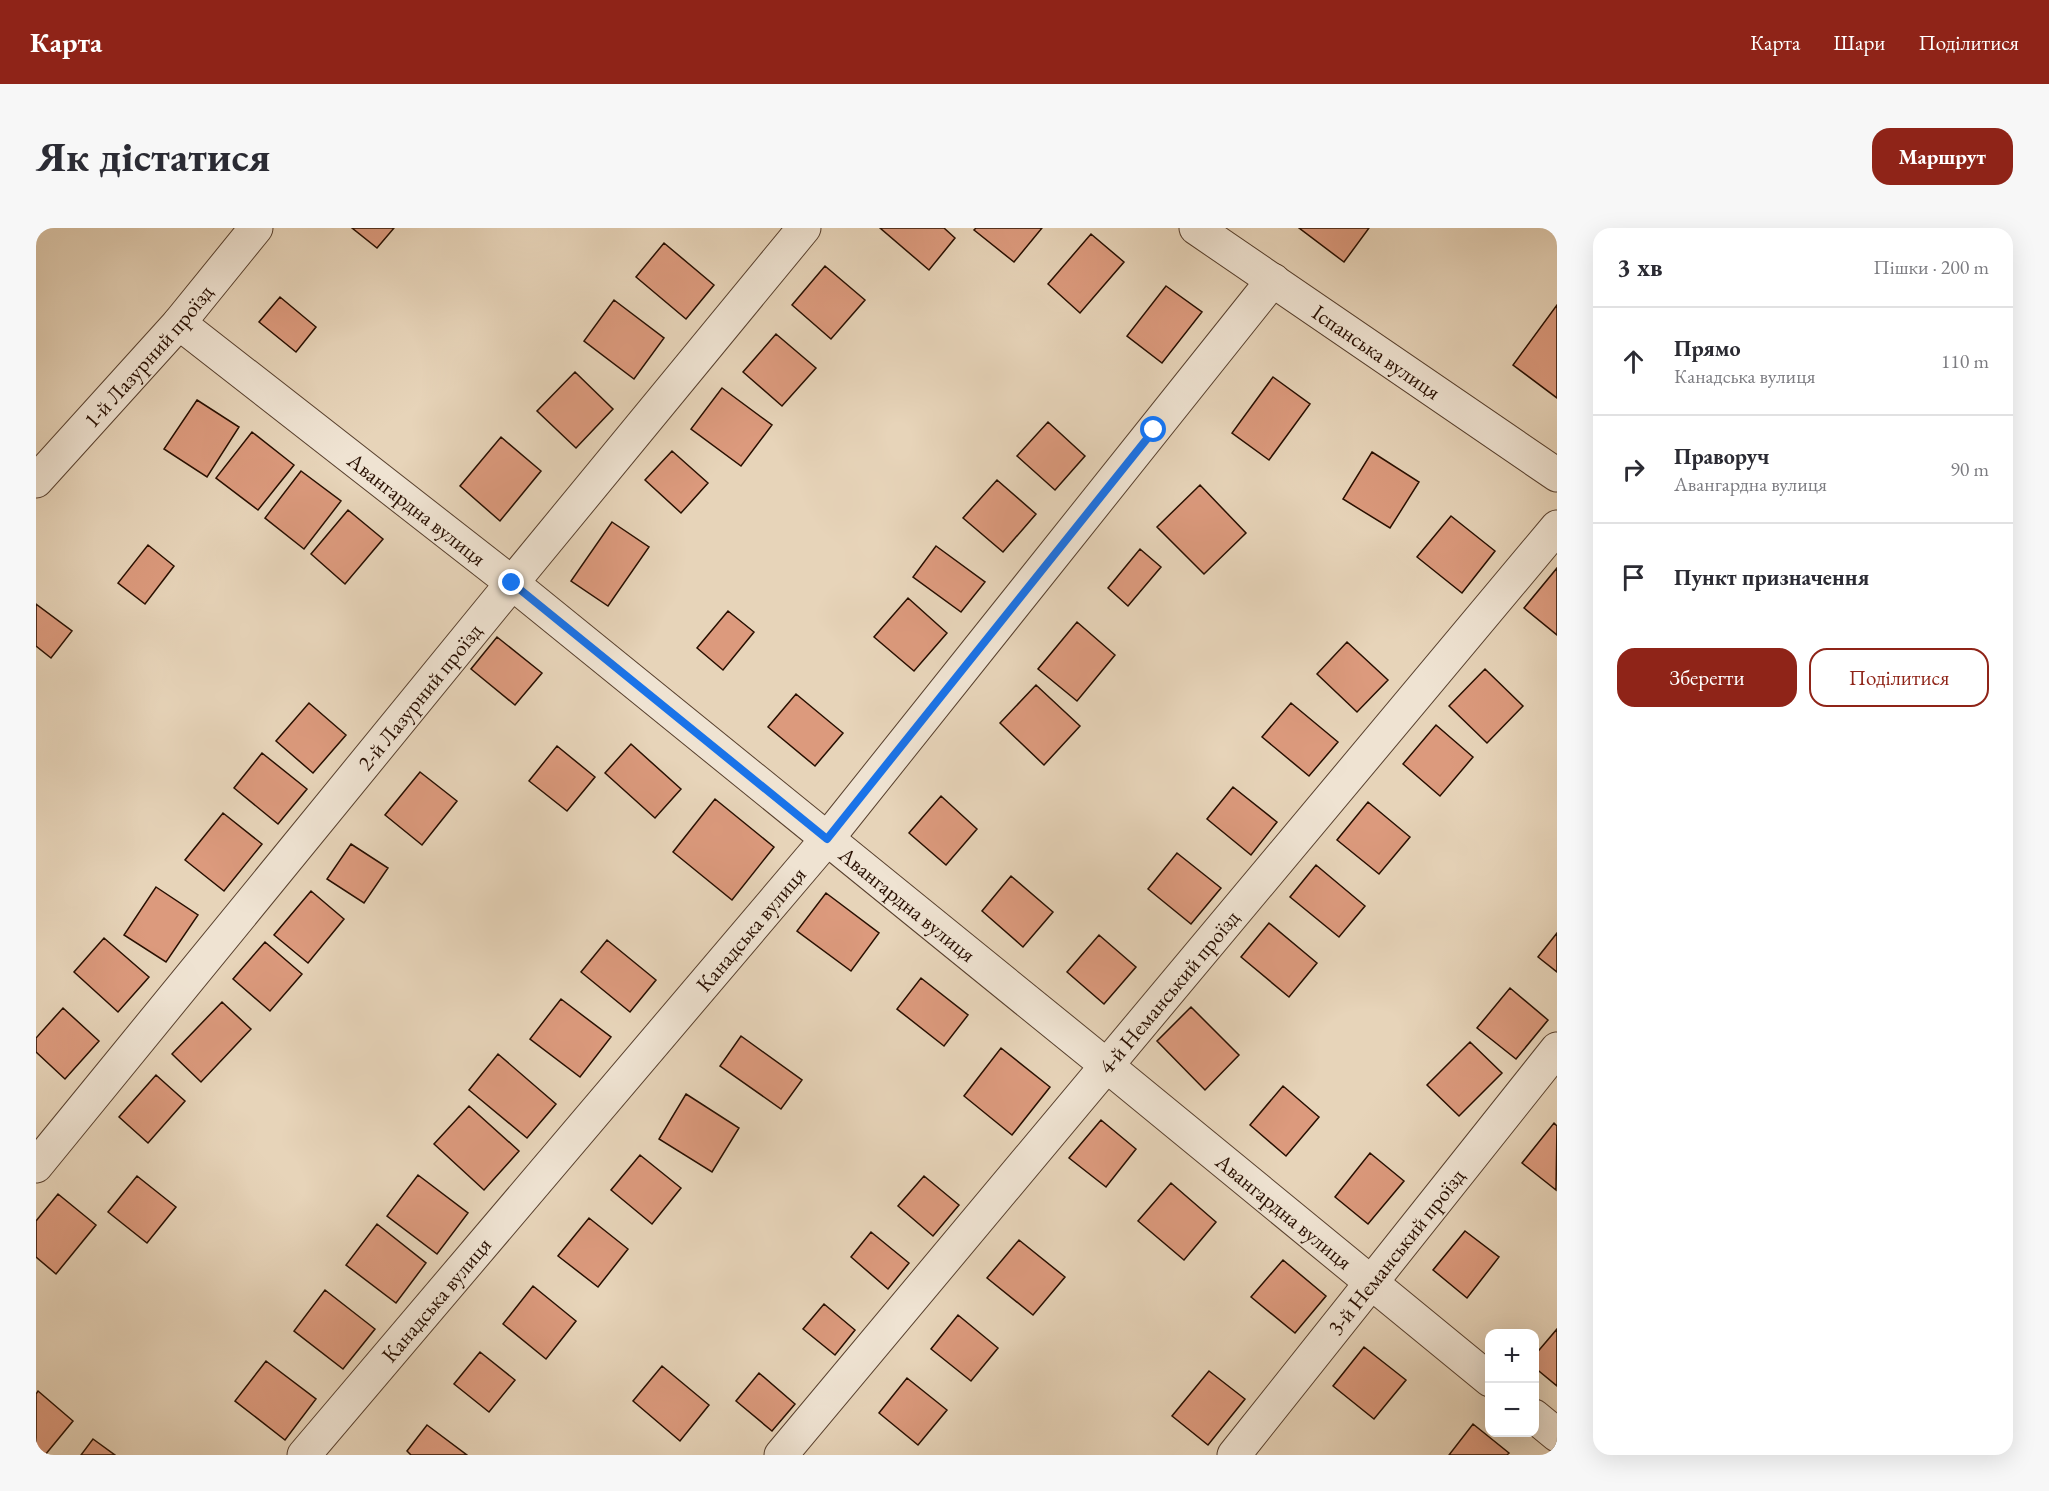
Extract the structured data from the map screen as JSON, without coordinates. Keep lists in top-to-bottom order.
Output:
{
  "streets": {
    "street": [
      "Іспанська вулиця",
      "1-й Лазурний проїзд",
      "Авангардна вулиця",
      "2-й Лазурний проїзд",
      "Канадська вулиця",
      "4-й Неманський проїзд",
      "3-й Неманський проїзд"
    ]
  },
  "crossings": [
    ["Іспанська вулиця", "Канадська вулиця"],
    ["1-й Лазурний проїзд", "Авангардна вулиця"],
    ["Авангардна вулиця", "2-й Лазурний проїзд"],
    ["Авангардна вулиця", "Канадська вулиця"],
    ["Авангардна вулиця", "4-й Неманський проїзд"],
    ["Авангардна вулиця", "3-й Неманський проїзд"]
  ],
  "page": {
    "header": "Карта",
    "nav": ["Карта", "Шари", "Поділитися"],
    "buttons": [
      "Маршрут",
      ["Зберегти", "Поділитися"]
    ],
    "title": "Як дістатися",
    "heading": ["3 хв", "Пішки · 200 m"],
    "list": [
      ["Прямо", "Канадська вулиця", "110 m"],
      ["Праворуч", "Авангардна вулиця", "90 m"],
      "Пункт призначення"
    ],
    "map_buttons": ["+", "−"]
  }
}
